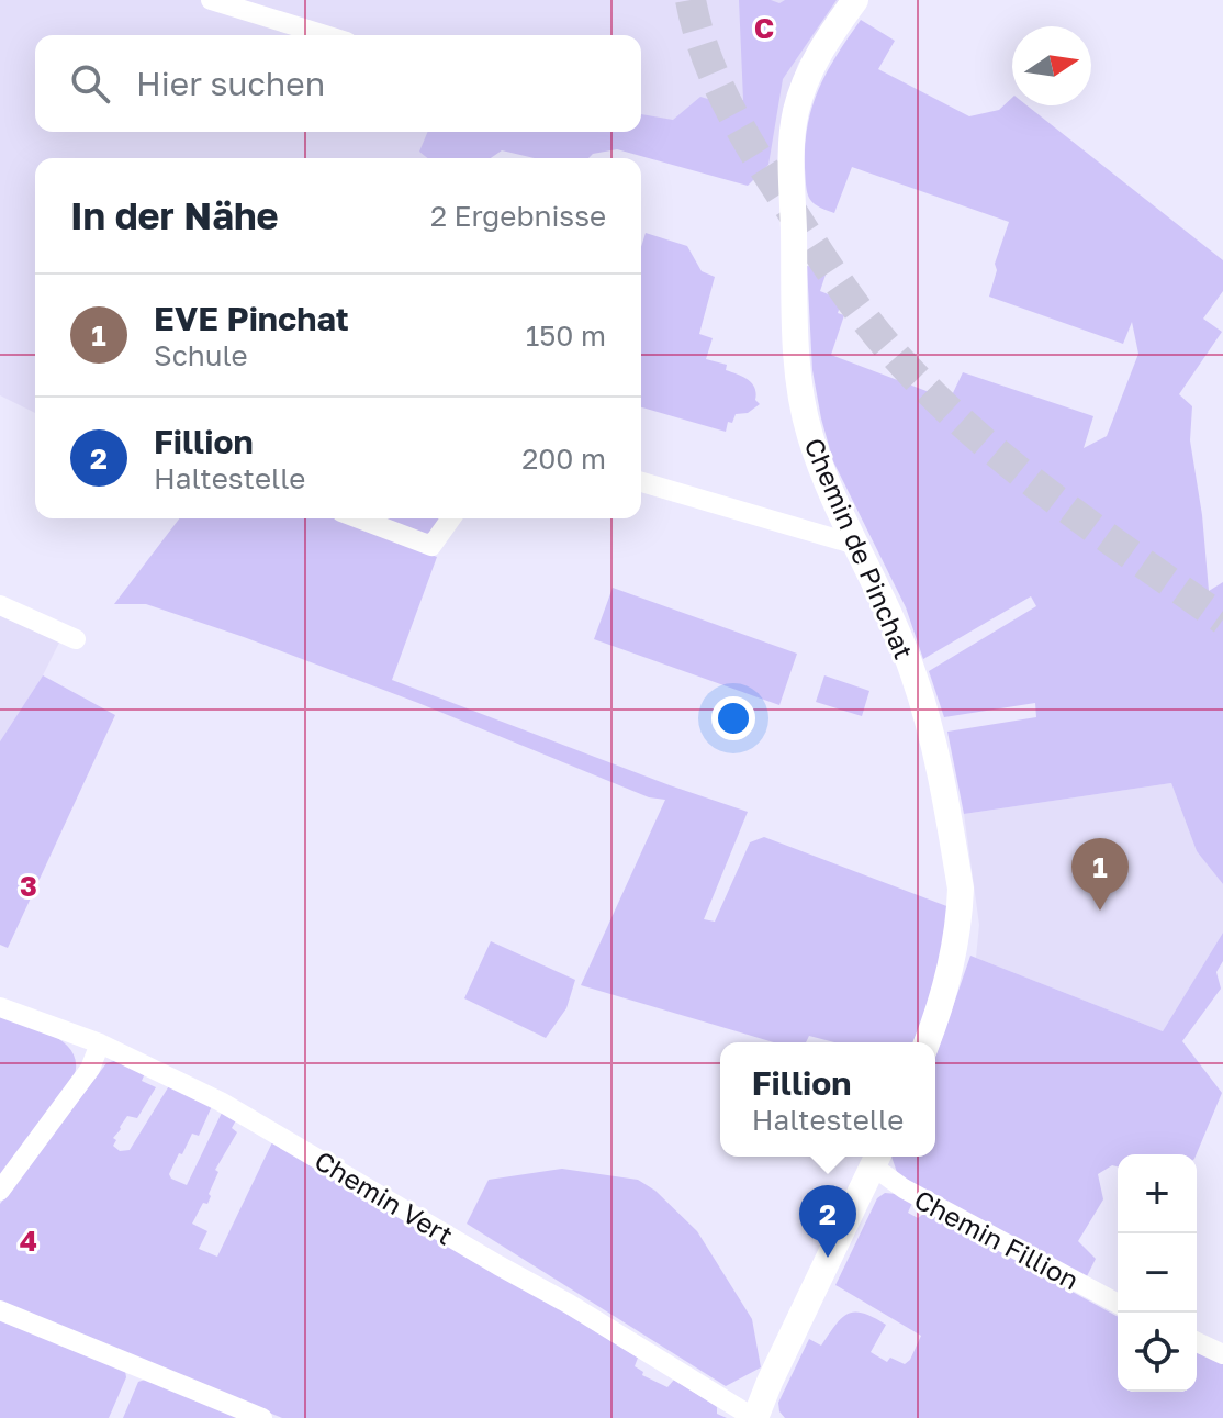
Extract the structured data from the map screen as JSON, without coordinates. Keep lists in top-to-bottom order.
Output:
{
  "streets": {
    "street": ["Chemin de Pinchat", "Chemin Vert", "Chemin Fillion"]
  },
  "north": "right",
  "page": {
    "search": "Hier suchen",
    "heading": ["In der Nähe", "2 Ergebnisse"],
    "list": [
      {
        "mark": "1",
        "name": "EVE Pinchat",
        "note": "Schule",
        "value": "150 m"
      },
      {
        "mark": "2",
        "name": "Fillion",
        "note": "Haltestelle",
        "value": "200 m"
      }
    ],
    "pins": ["1", "2"],
    "popup": ["Fillion", "Haltestelle"],
    "map_buttons": ["+", "−"]
  },
  "grid": {
    "columns": ["C"],
    "rows": ["3", "4"]
  }
}
